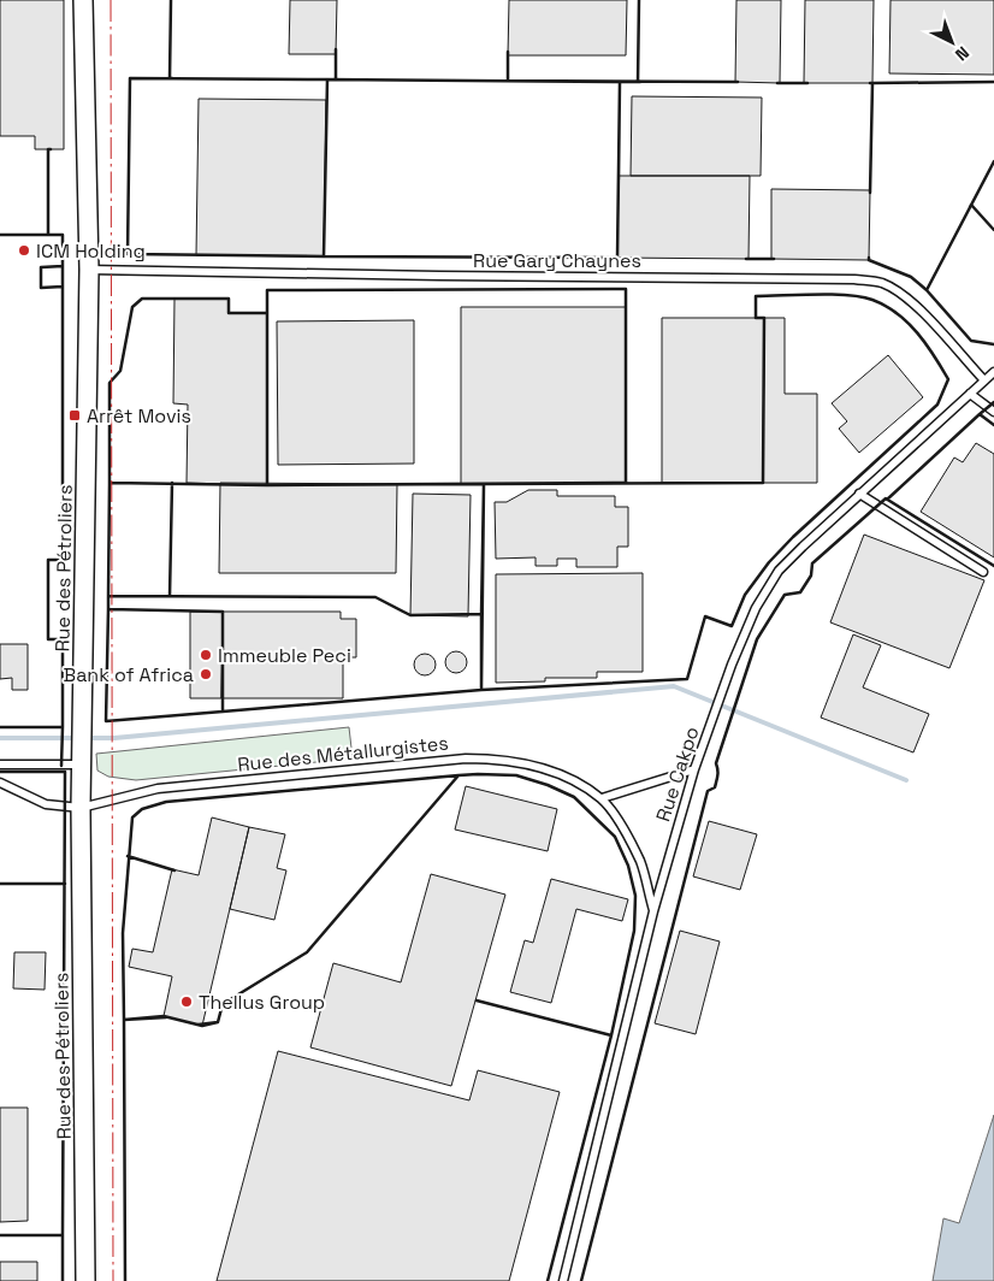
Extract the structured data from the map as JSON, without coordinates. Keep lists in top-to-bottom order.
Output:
{
  "streets": {
    "street": ["Rue des Pétroliers"],
    "lane": ["Rue Gary Chaynes", "Rue des Métallurgistes", "Rue Cakpo"]
  },
  "crossings": [
    ["Rue Gary Chaynes", "Rue des Pétroliers"],
    ["Rue Gary Chaynes", "Rue Cakpo"],
    ["Rue des Pétroliers", "Rue des Métallurgistes"],
    ["Rue des Métallurgistes", "Rue Cakpo"]
  ],
  "places": {
    "other": [
      "ICM Holding",
      "Immeuble Peci",
      "Bank of Africa",
      "Thellus Group"
    ],
    "transit": ["Arrêt Movis"]
  },
  "north": "bottom right"
}
